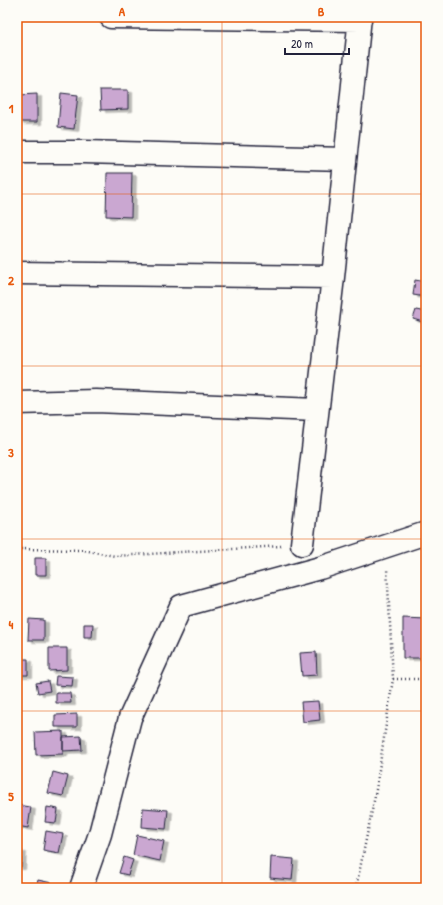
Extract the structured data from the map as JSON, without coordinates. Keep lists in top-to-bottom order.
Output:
{
  "scale_bar": "20 m",
  "grid": {
    "columns": ["A", "B"],
    "rows": [
      "1",
      "2",
      "3",
      "4",
      "5"
    ]
  }
}
